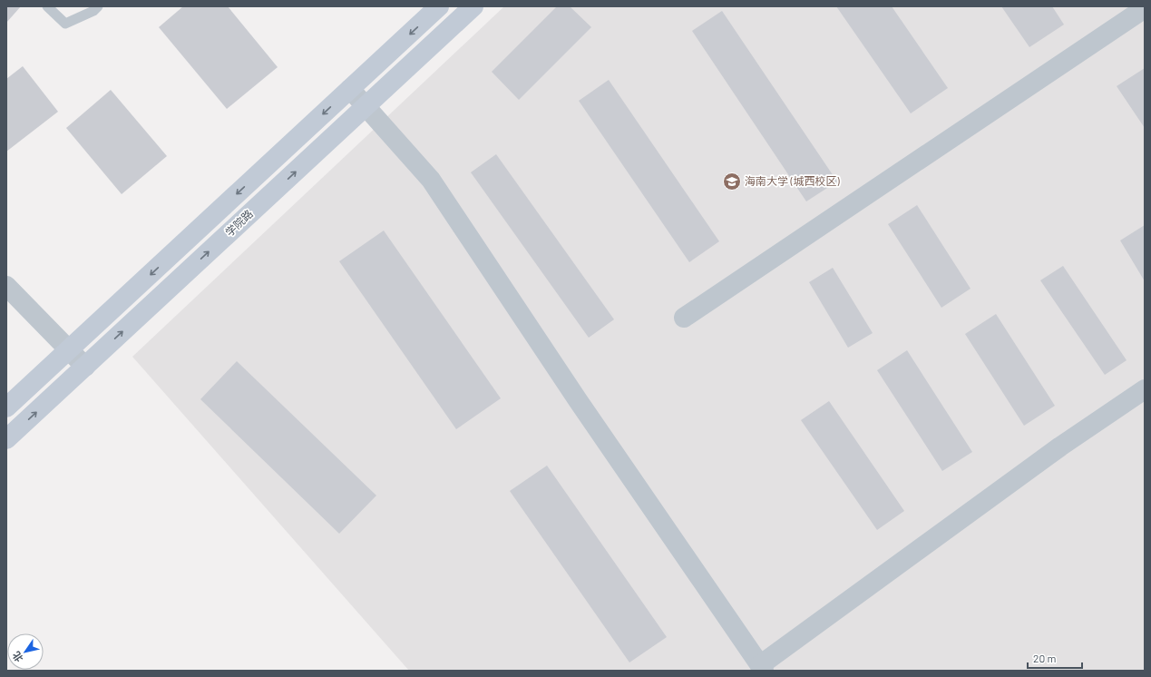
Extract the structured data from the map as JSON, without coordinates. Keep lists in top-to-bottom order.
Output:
{
  "streets": {
    "main road": ["学院路"]
  },
  "places": {
    "school or university": ["海南大学 (城西校区)"]
  },
  "scale_bar": "20 m",
  "north": "bottom left"
}
